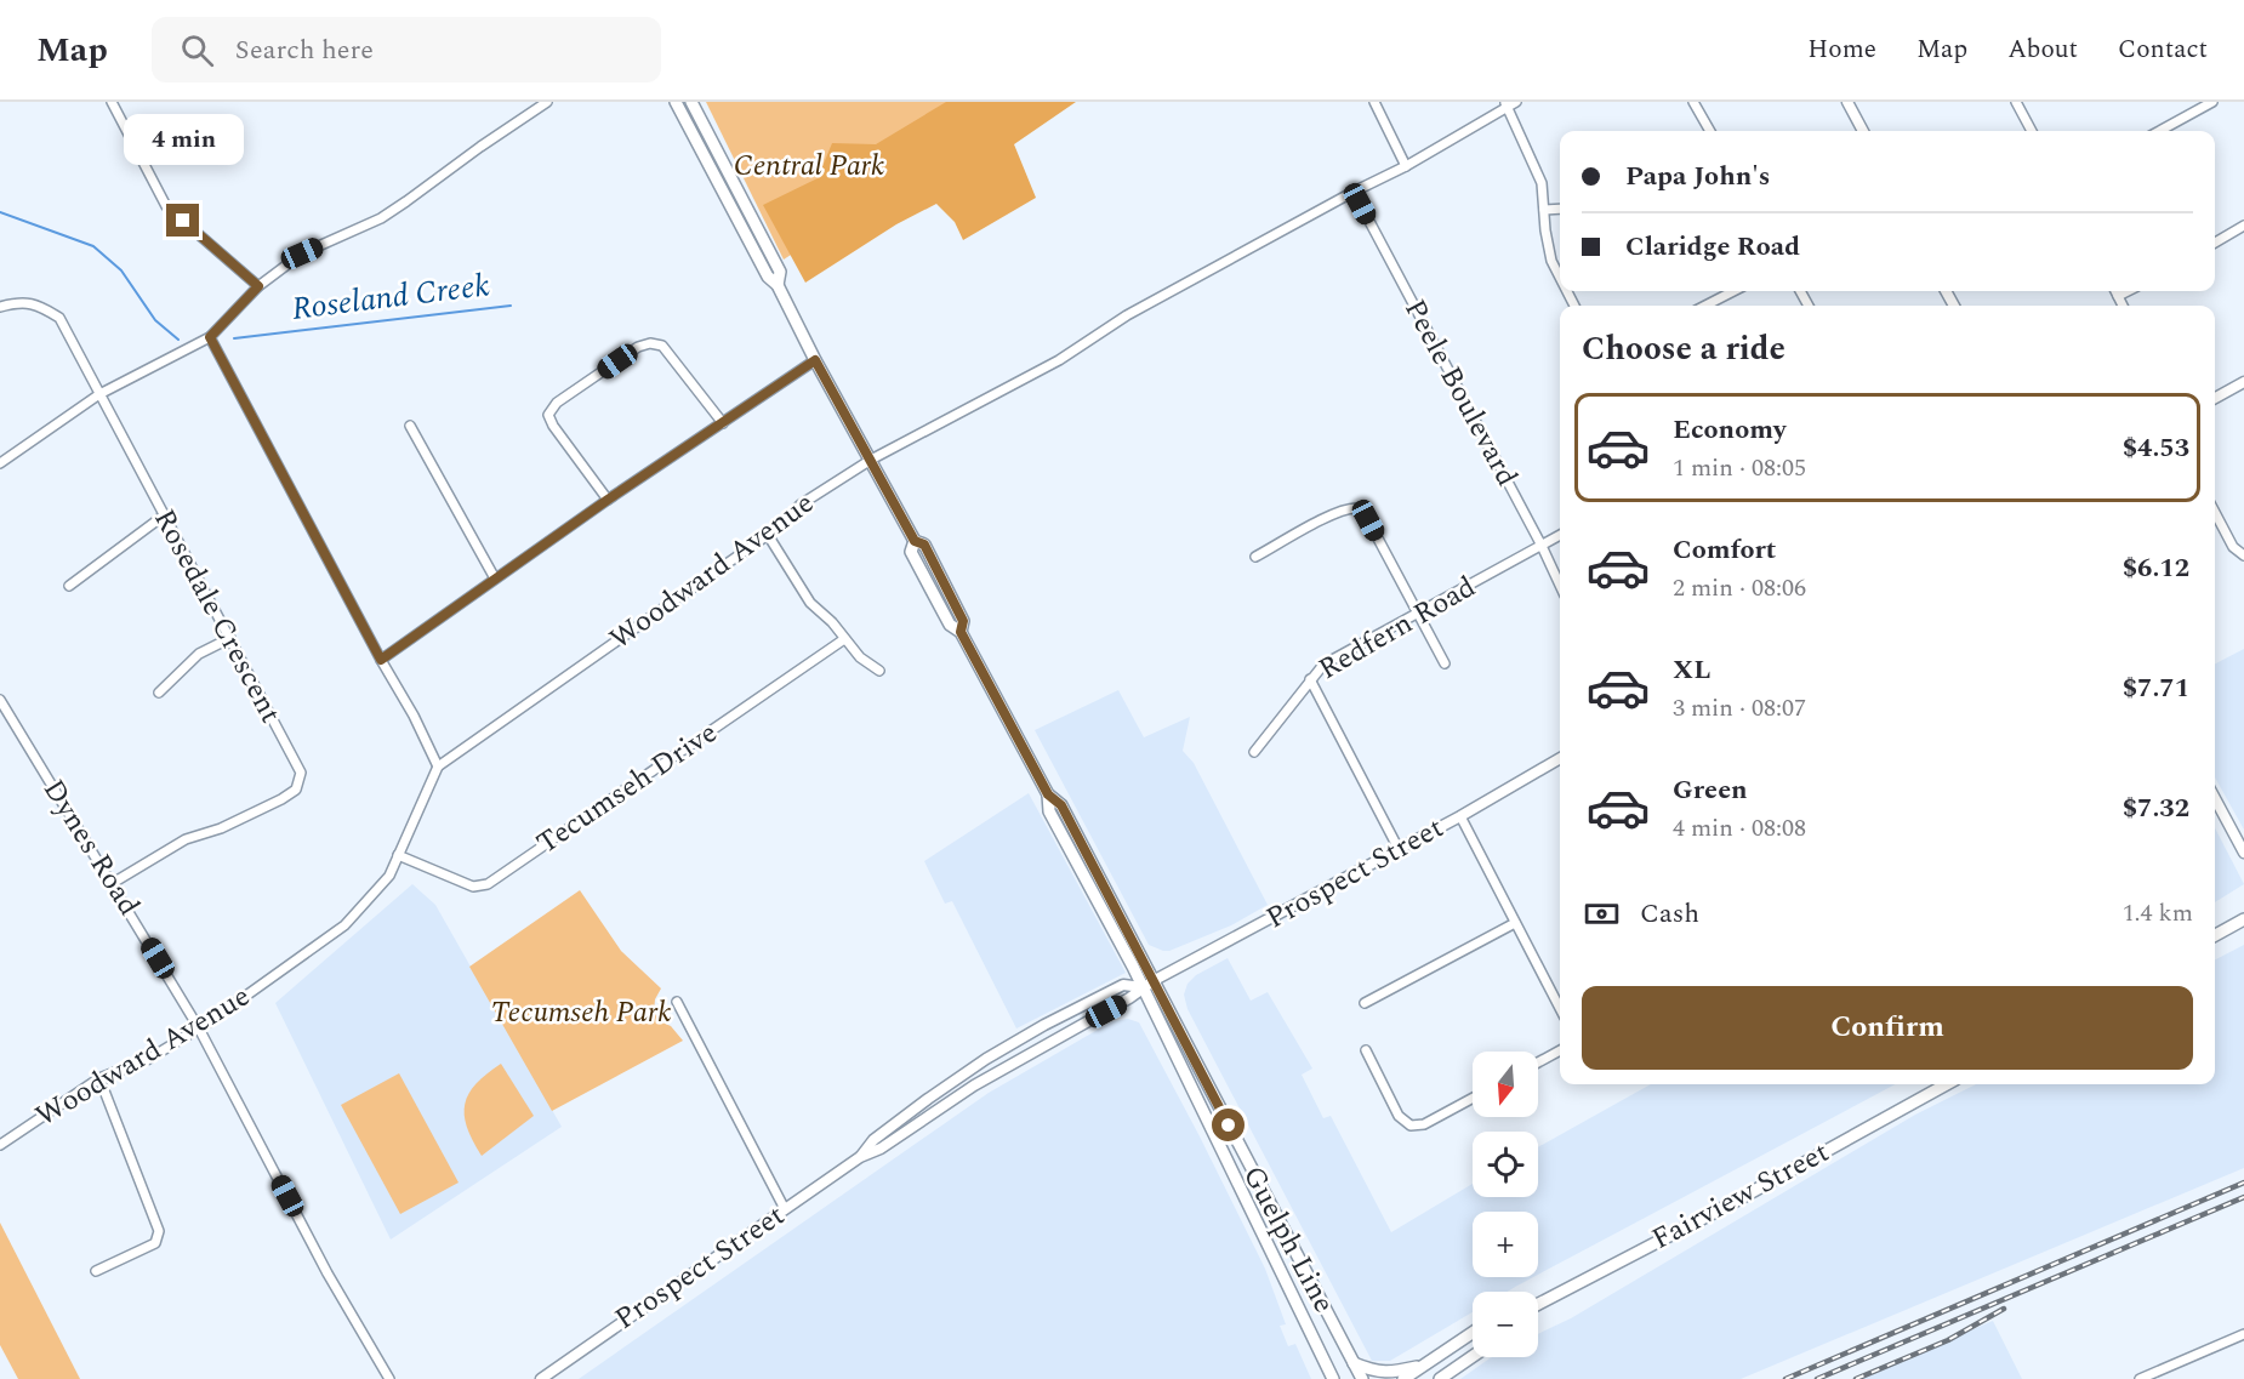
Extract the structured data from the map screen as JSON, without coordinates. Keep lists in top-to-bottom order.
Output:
{
  "streets": {
    "main road": ["Fairview Street", "Guelph Line"],
    "street": [
      "Peele Boulevard",
      "Woodward Avenue",
      "Rosedale Crescent",
      "Redfern Road",
      "Tecumseh Drive",
      "Dynes Road",
      "Prospect Street"
    ]
  },
  "crossings": [
    ["Peele Boulevard", "Woodward Avenue"],
    ["Peele Boulevard", "Redfern Road"],
    ["Woodward Avenue", "Tecumseh Drive"],
    ["Woodward Avenue", "Dynes Road"],
    ["Woodward Avenue", "Guelph Line"],
    ["Rosedale Crescent", "Dynes Road"],
    ["Prospect Street", "Guelph Line"]
  ],
  "water": ["Roseland Creek"],
  "parks": ["Central Park", "Tecumseh Park"],
  "north": "bottom",
  "page": {
    "header": "Map",
    "search": "Search here",
    "nav": [
      "Home",
      "Map",
      "About",
      "Contact"
    ],
    "bubble": "4 min",
    "banner": ["Papa John's", "Claridge Road"],
    "heading": "Choose a ride",
    "list": [
      {
        "name": "Economy",
        "note": "1 min · 08:05",
        "value": "$4.53"
      },
      {
        "name": "Comfort",
        "note": "2 min · 08:06",
        "value": "$6.12"
      },
      {
        "name": "XL",
        "note": "3 min · 08:07",
        "value": "$7.71"
      },
      {
        "name": "Green",
        "note": "4 min · 08:08",
        "value": "$7.32"
      }
    ],
    "pay": ["Cash", "1.4 km"],
    "buttons": "Confirm",
    "map_buttons": ["+", "−"]
  }
}
